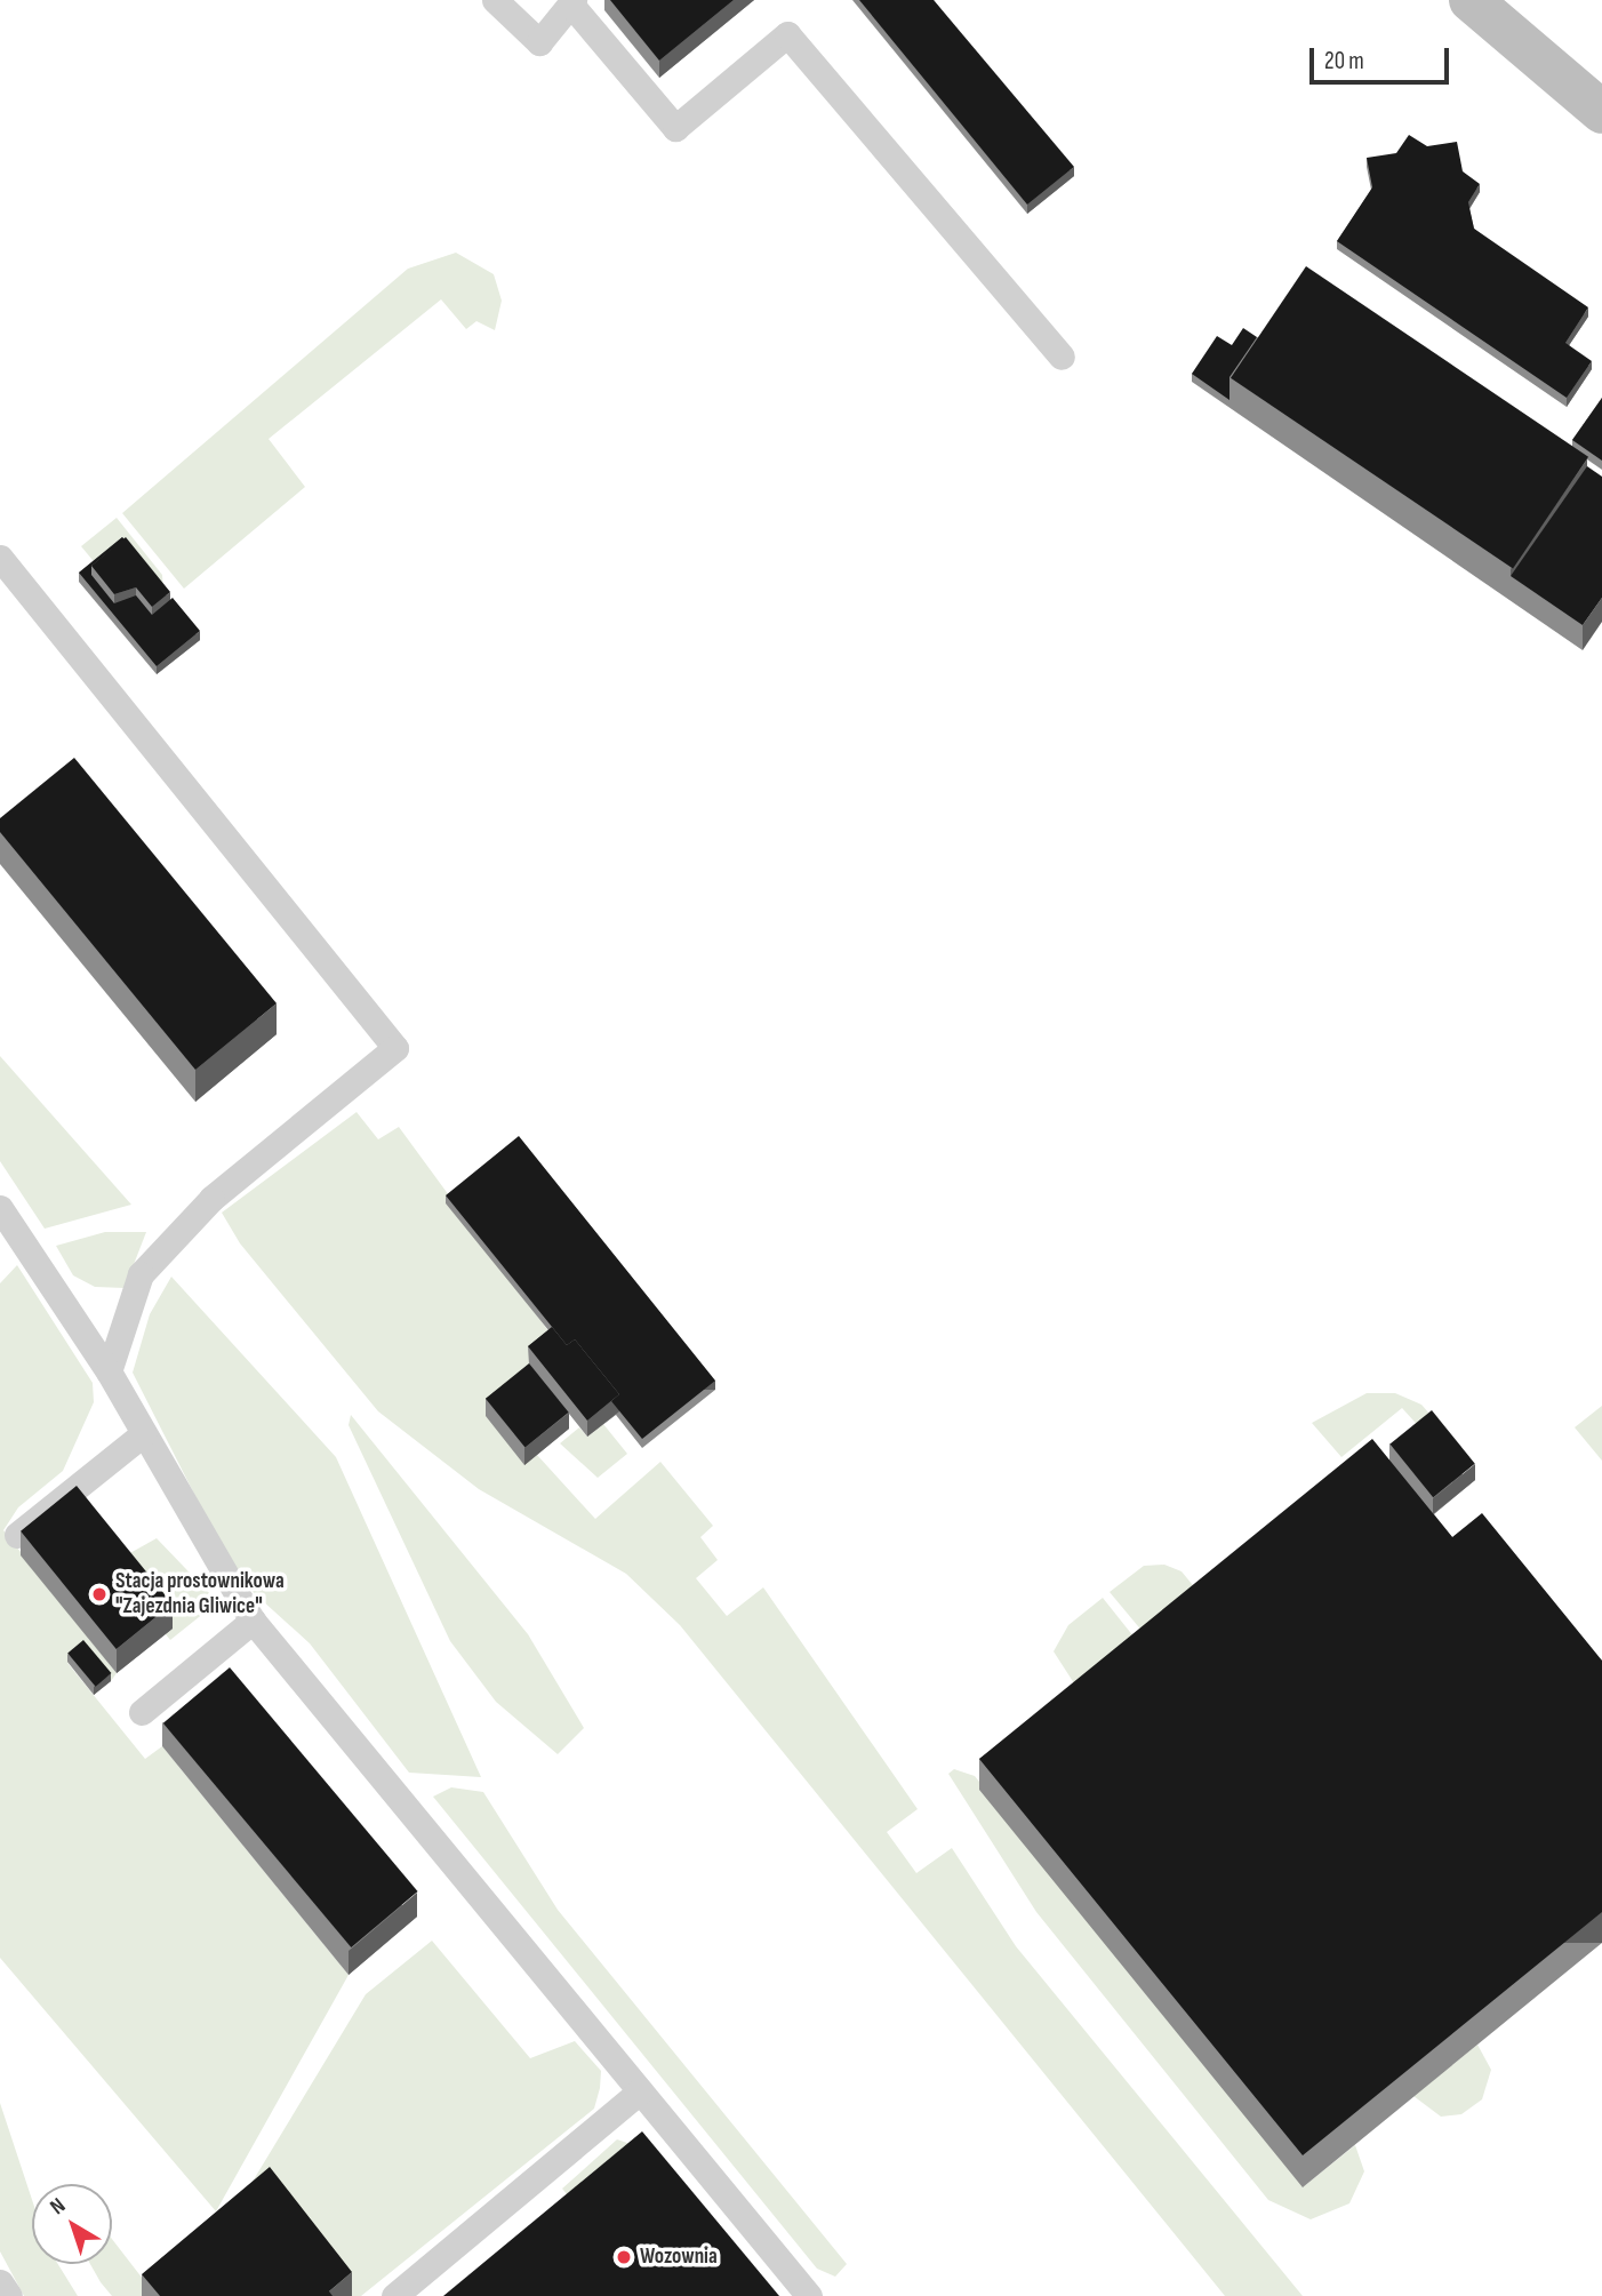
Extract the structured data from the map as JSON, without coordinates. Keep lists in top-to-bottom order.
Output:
{
  "places": ["Stacja prostownikowa \"Zajezdnia Gliwice\"", "Wozownia"],
  "scale_bar": "20 m",
  "north": "top left"
}
